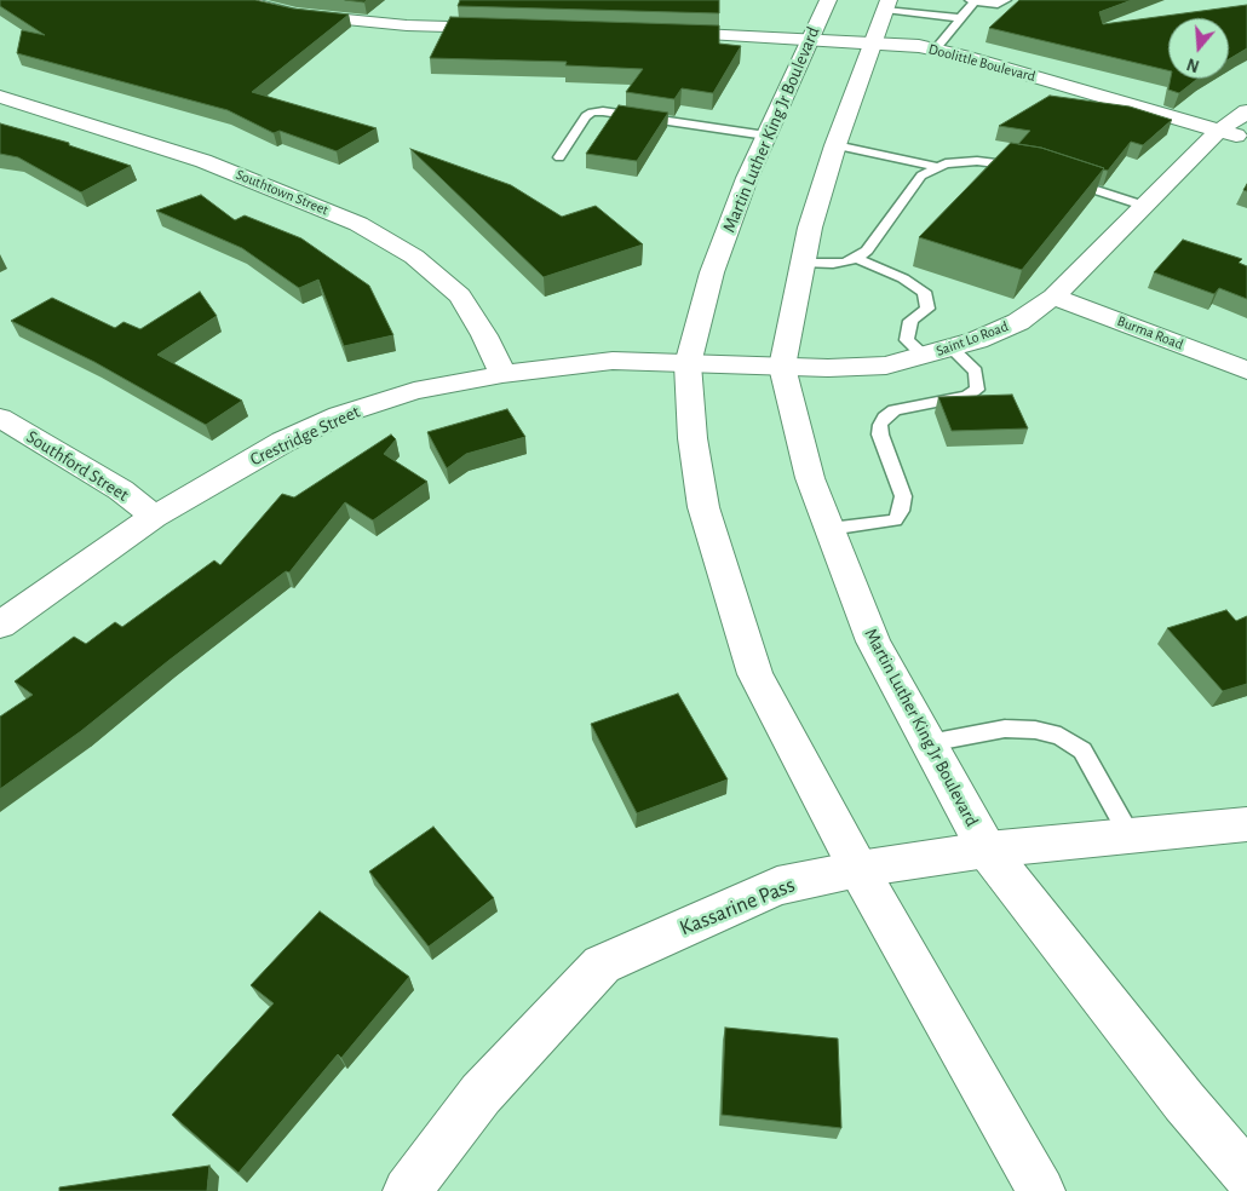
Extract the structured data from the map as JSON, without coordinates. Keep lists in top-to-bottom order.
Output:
{
  "streets": {
    "street": [
      "Doolittle Boulevard",
      "Martin Luther King Jr Boulevard",
      "Southtown Street",
      "Burma Road",
      "Saint Lo Road",
      "Crestridge Street",
      "Southford Street",
      "Kassarine Pass"
    ]
  },
  "crossings": [
    ["Doolittle Boulevard", "Martin Luther King Jr Boulevard"],
    ["Doolittle Boulevard", "Saint Lo Road"],
    ["Martin Luther King Jr Boulevard", "Saint Lo Road"],
    ["Martin Luther King Jr Boulevard", "Crestridge Street"],
    ["Martin Luther King Jr Boulevard", "Kassarine Pass"],
    ["Southtown Street", "Crestridge Street"],
    ["Burma Road", "Saint Lo Road"],
    ["Saint Lo Road", "Crestridge Street"],
    ["Crestridge Street", "Southford Street"]
  ],
  "north": "bottom"
}
